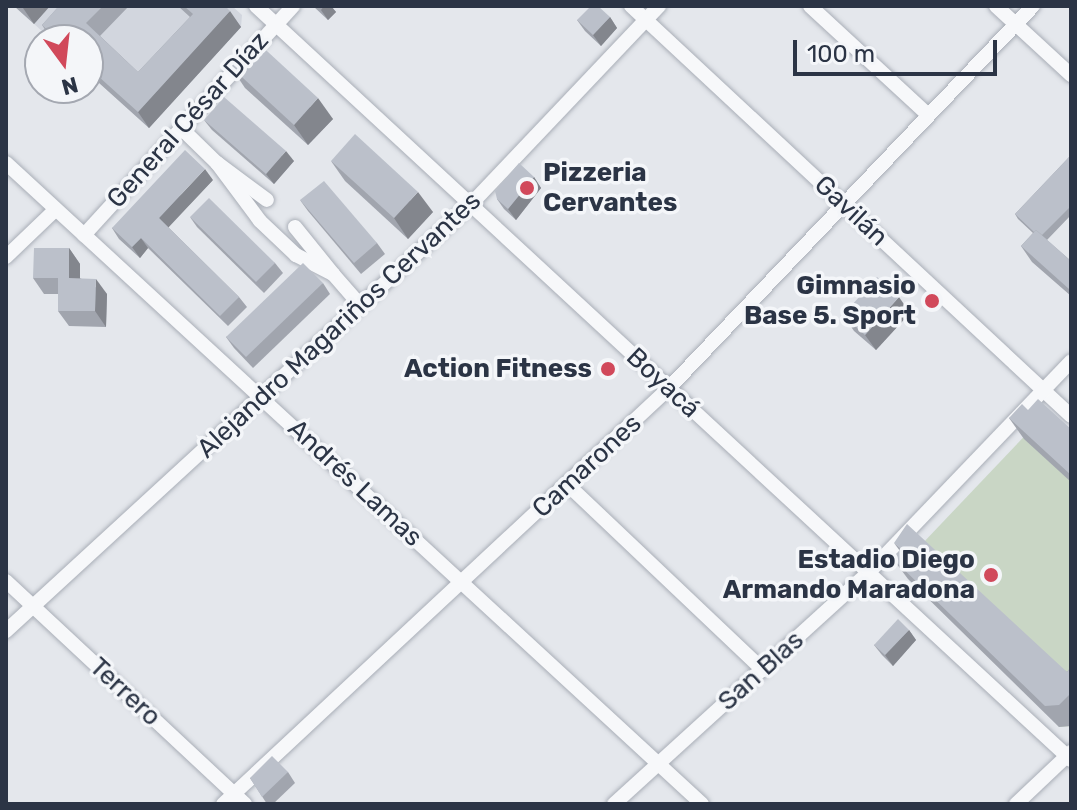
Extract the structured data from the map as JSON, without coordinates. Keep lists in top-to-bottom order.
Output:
{
  "streets": {
    "street": [
      "General César Díaz",
      "Gavilán",
      "Alejandro Magariños Cervantes",
      "Boyacá",
      "Camarones",
      "Andrés Lamas",
      "San Blas",
      "Terrero"
    ]
  },
  "crossings": [
    ["General César Díaz", "Boyacá"],
    ["General César Díaz", "Andrés Lamas"],
    ["Gavilán", "Alejandro Magariños Cervantes"],
    ["Gavilán", "Camarones"],
    ["Gavilán", "San Blas"],
    ["Alejandro Magariños Cervantes", "Boyacá"],
    ["Alejandro Magariños Cervantes", "Andrés Lamas"],
    ["Alejandro Magariños Cervantes", "Terrero"],
    ["Boyacá", "Camarones"],
    ["Boyacá", "San Blas"],
    ["Camarones", "Andrés Lamas"],
    ["Camarones", "Terrero"],
    ["Andrés Lamas", "San Blas"]
  ],
  "places": [
    "Pizzeria Cervantes",
    "Gimnasio Base 5. Sport",
    "Action Fitness",
    "Estadio Diego Armando Maradona"
  ],
  "scale_bar": "100 m",
  "north": "bottom"
}
